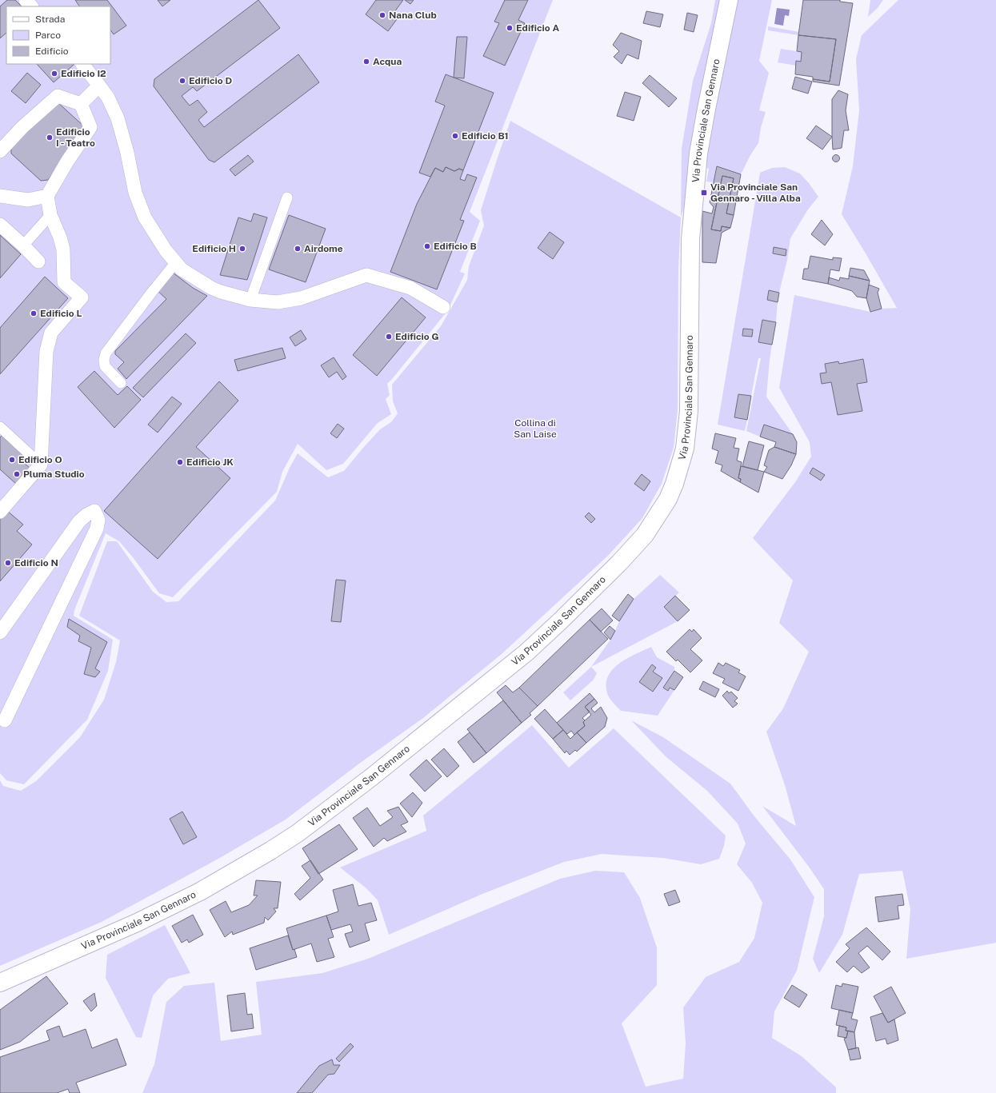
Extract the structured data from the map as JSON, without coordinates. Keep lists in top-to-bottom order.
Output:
{
  "streets": {
    "main road": ["Via Provinciale San Gennaro"]
  },
  "parks": ["Collina di San Laise"],
  "places": {
    "other": [
      "Nana Club",
      "Edificio A",
      "Acqua",
      "Edificio I2",
      "Edificio D",
      "Edificio B1",
      "Edificio I - Teatro",
      "Edificio B",
      "Edificio H",
      "Airdome",
      "Edificio L",
      "Edificio G",
      "Edificio O",
      "Edificio JK",
      "Pluma Studio",
      "Edificio N"
    ],
    "transit": ["Via Provinciale San Gennaro - Villa Alba"]
  },
  "legend": ["Strada", "Parco", "Edificio"]
}
